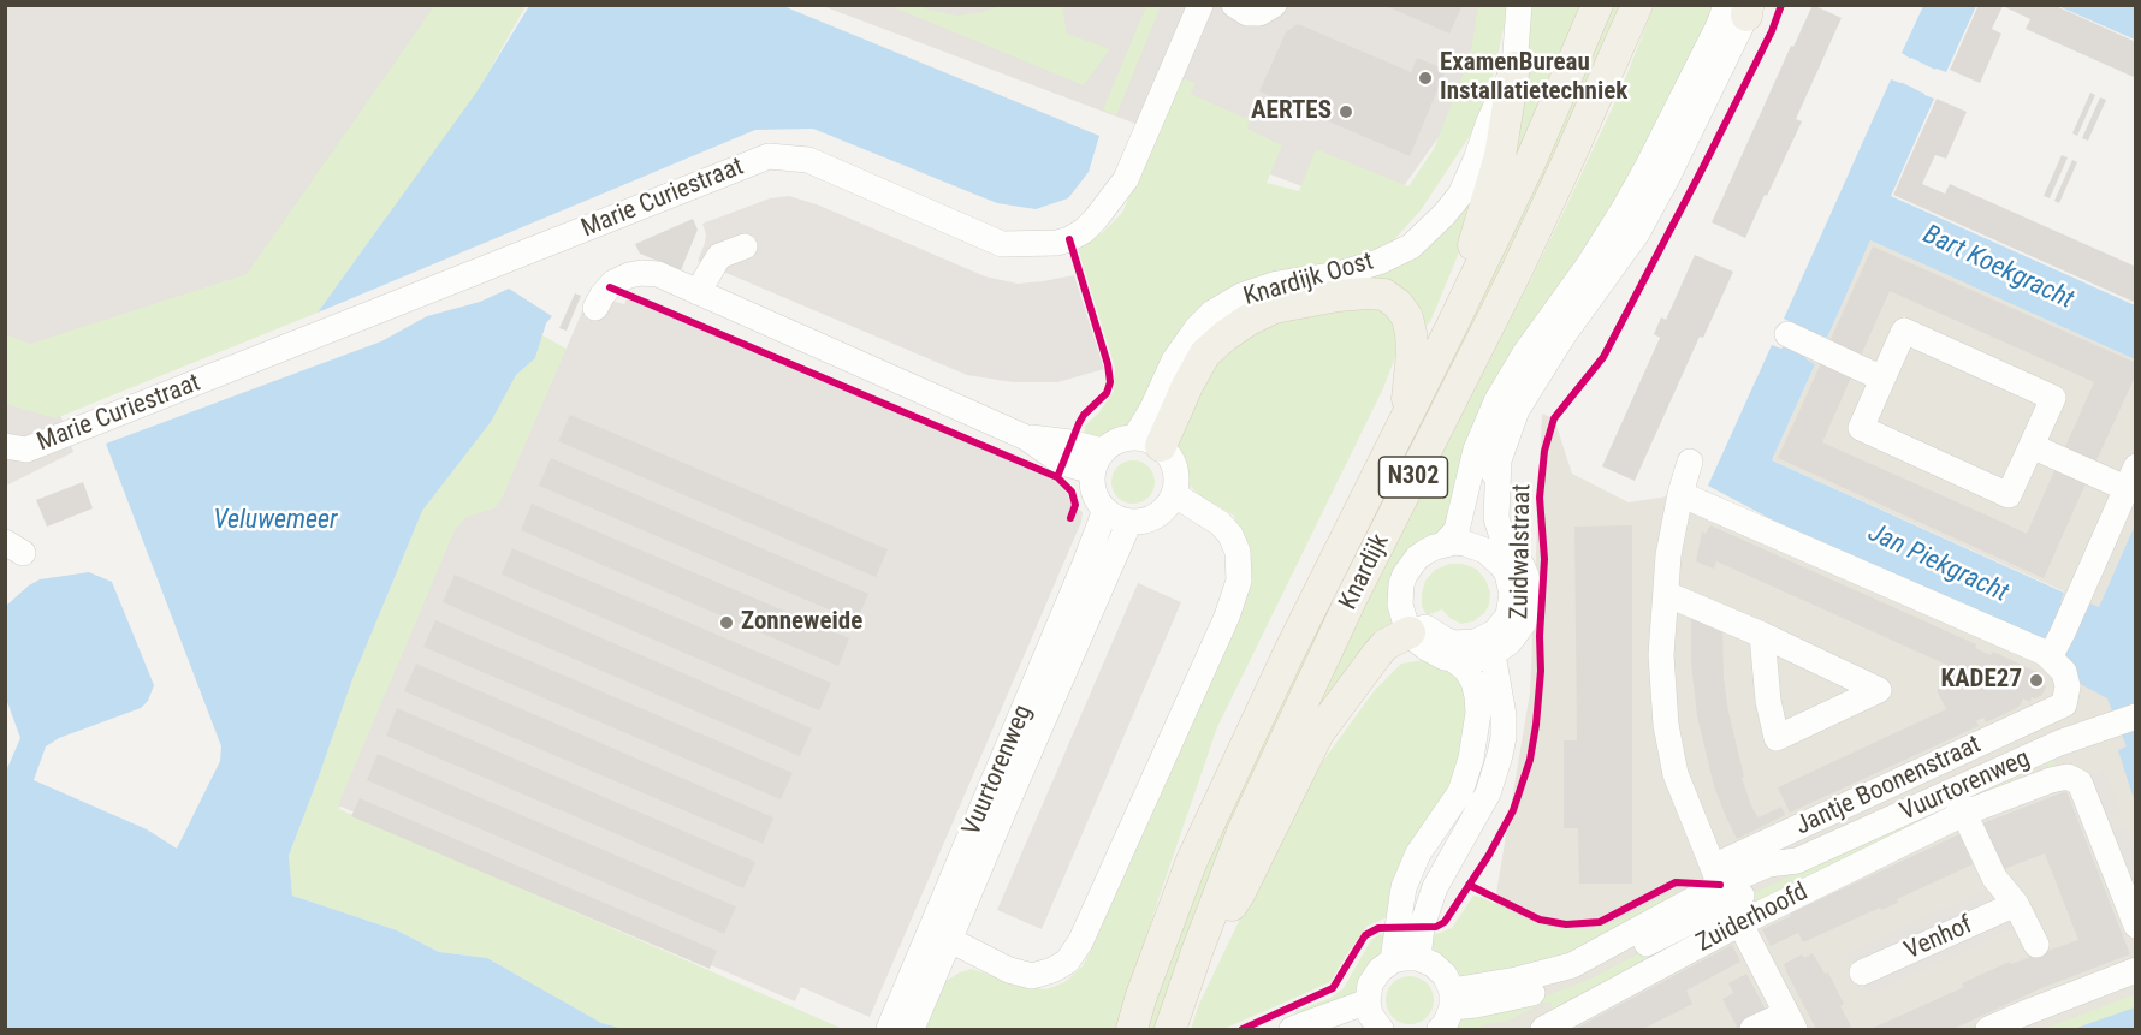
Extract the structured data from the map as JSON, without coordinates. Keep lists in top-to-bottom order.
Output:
{
  "streets": {
    "main road": ["N302", "Knardijk"],
    "street": [
      "Marie Curiestraat",
      "Knardijk Oost",
      "Zuidwalstraat",
      "Vuurtorenweg",
      "Jantje Boonenstraat",
      "Zuiderhoofd",
      "Venhof"
    ]
  },
  "crossings": [
    ["Knardijk Oost", "N302"],
    ["Knardijk Oost", "Vuurtorenweg"],
    ["N302", "Zuidwalstraat"],
    ["N302", "Knardijk"],
    ["Vuurtorenweg", "Jantje Boonenstraat"],
    ["Vuurtorenweg", "Zuiderhoofd"],
    ["Jantje Boonenstraat", "Zuiderhoofd"]
  ],
  "water": ["Bart Koekgracht", "Veluwemeer", "Jan Piekgracht"],
  "places": [
    "ExamenBureau Installatietechniek",
    "AERTES",
    "Zonneweide",
    "KADE27"
  ]
}
